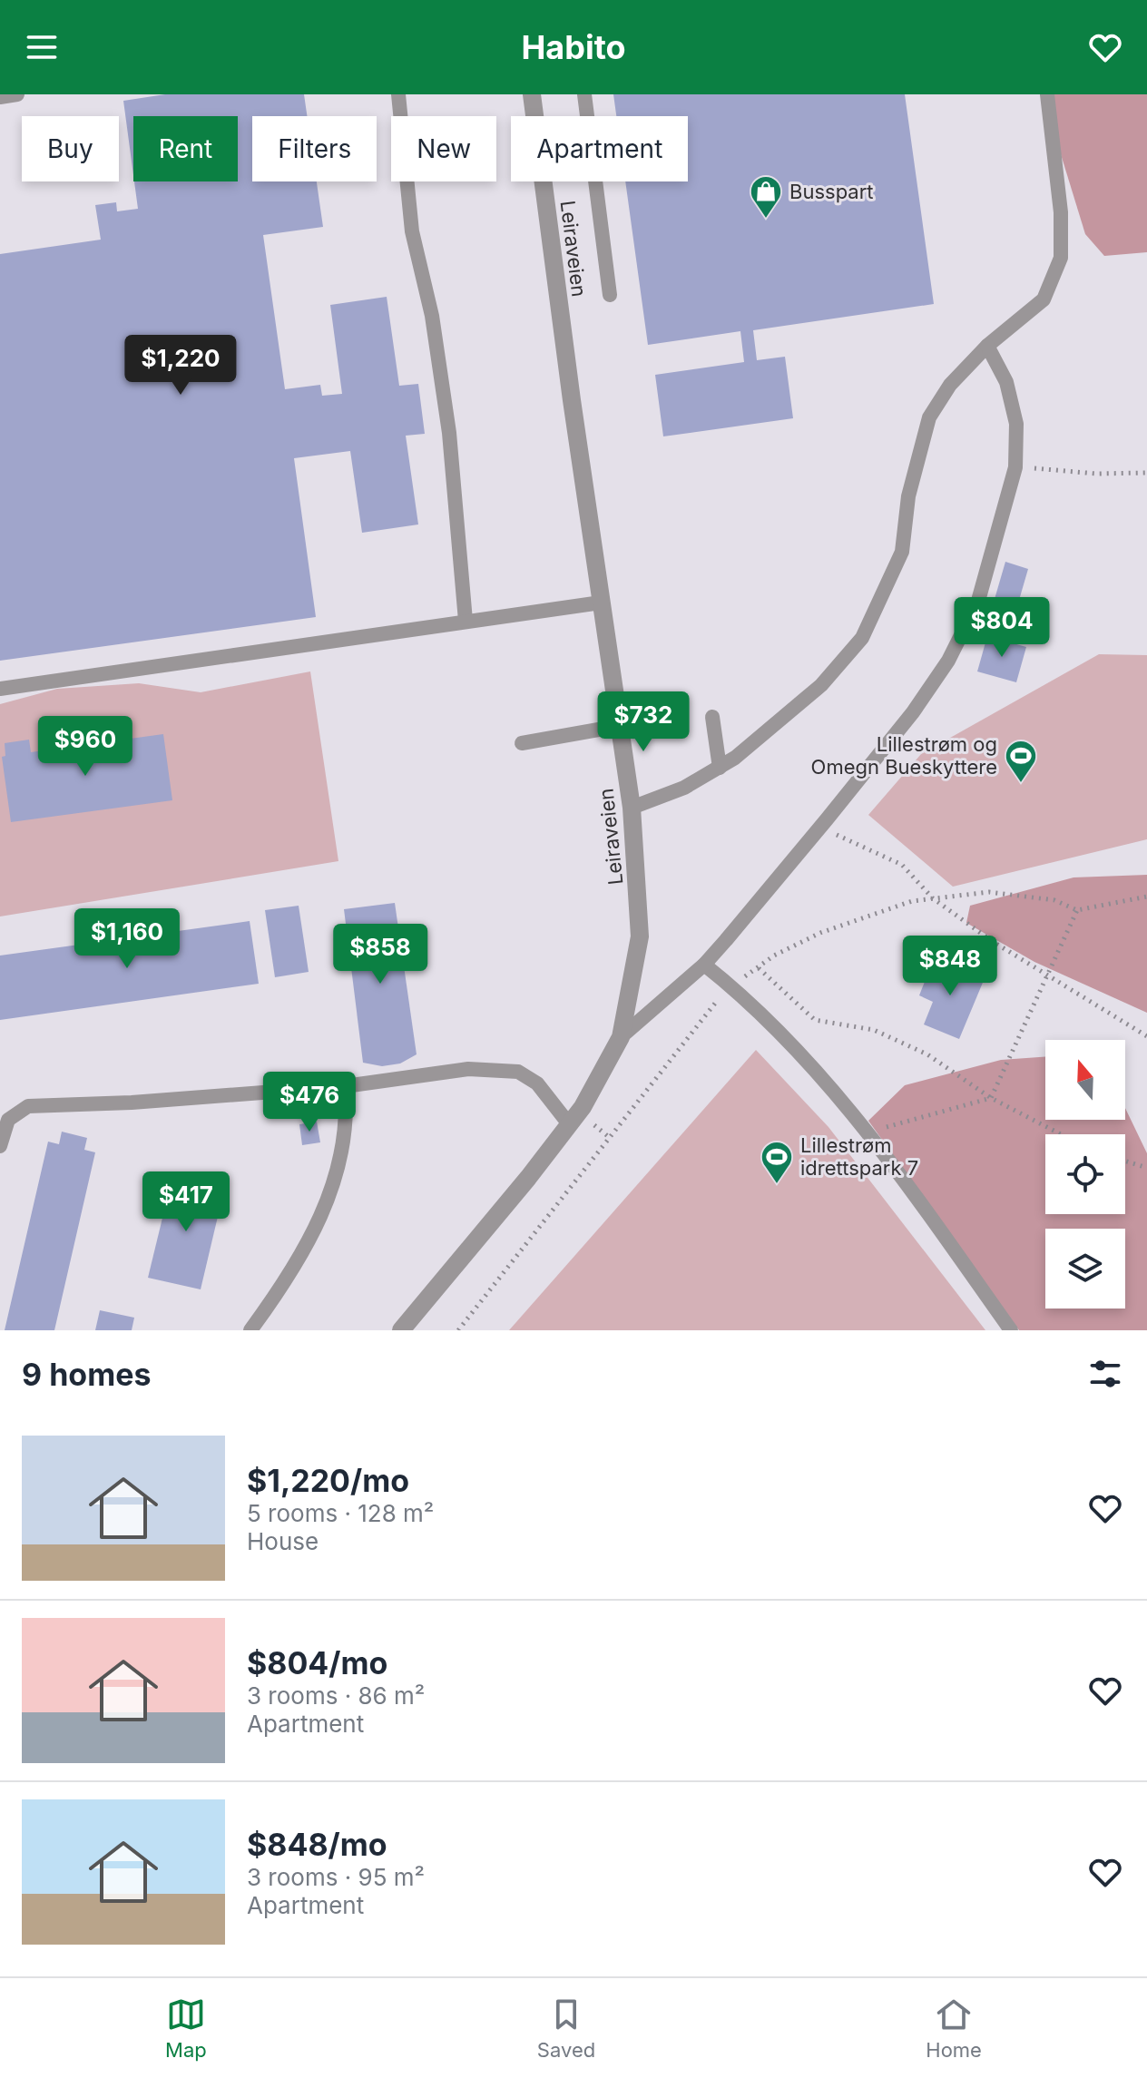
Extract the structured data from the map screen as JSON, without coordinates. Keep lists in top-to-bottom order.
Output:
{
  "streets": {
    "street": ["Leiraveien"]
  },
  "places": {
    "shop": ["Busspart"],
    "sports": ["Lillestrøm og Omegn Bueskyttere", "Lillestrøm idrettspark 7"]
  },
  "north": "top",
  "page": {
    "header": "Habito",
    "chip": [
      "Buy",
      "Rent",
      "Filters",
      "New",
      "Apartment"
    ],
    "price": [
      "$1,220",
      "$804",
      "$732",
      "$960",
      "$1,160",
      "$858",
      "$848",
      "$476",
      "$417"
    ],
    "heading": "9 homes",
    "list": [
      {
        "name": "$1,220/mo",
        "note": "5 rooms · 128 m² · House"
      },
      {
        "name": "$804/mo",
        "note": "3 rooms · 86 m² · Apartment"
      },
      {
        "name": "$848/mo",
        "note": "3 rooms · 95 m² · Apartment"
      }
    ],
    "tabs": ["Map", "Saved", "Home"]
  }
}
